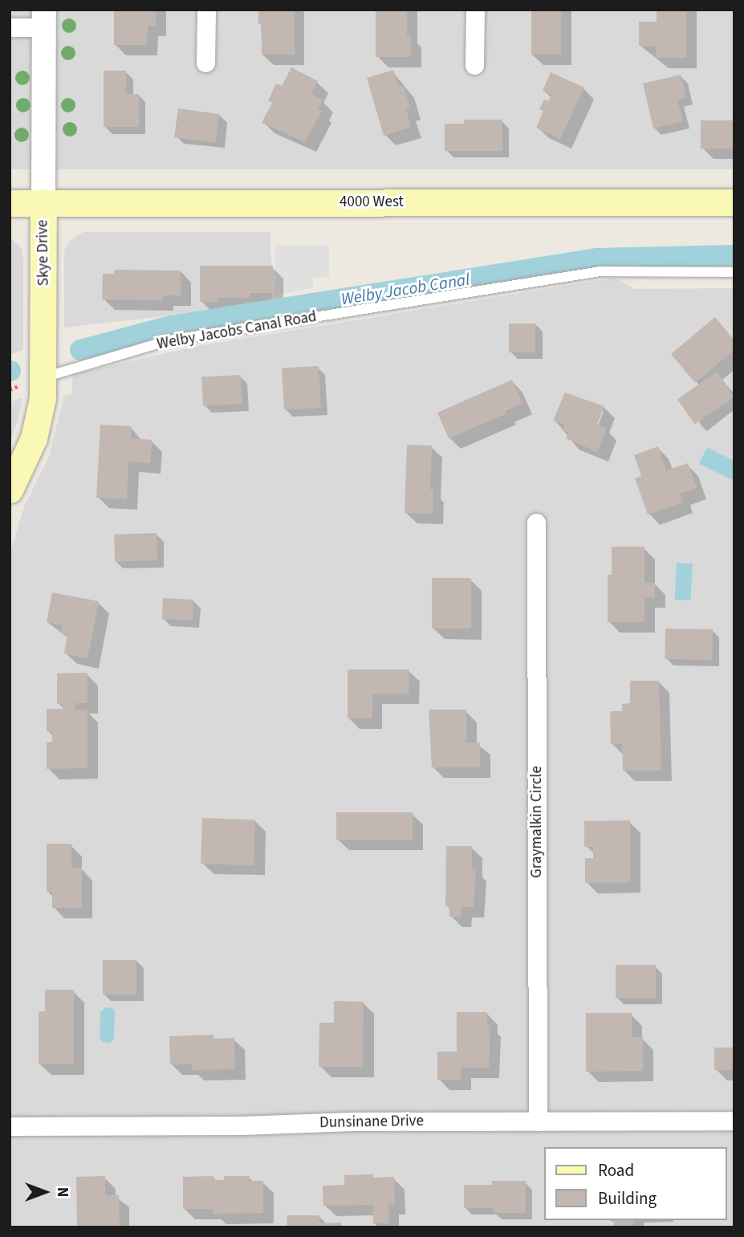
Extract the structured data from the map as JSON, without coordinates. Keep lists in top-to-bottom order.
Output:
{
  "streets": {
    "main road": ["4000 West", "Skye Drive"],
    "street": ["Graymalkin Circle", "Dunsinane Drive"],
    "lane": ["Welby Jacobs Canal Road"]
  },
  "crossings": [
    ["4000 West", "Skye Drive"],
    ["Skye Drive", "Welby Jacobs Canal Road"],
    ["Graymalkin Circle", "Dunsinane Drive"]
  ],
  "water": ["Welby Jacob Canal"],
  "legend": ["Road", "Building"],
  "north": "right"
}
